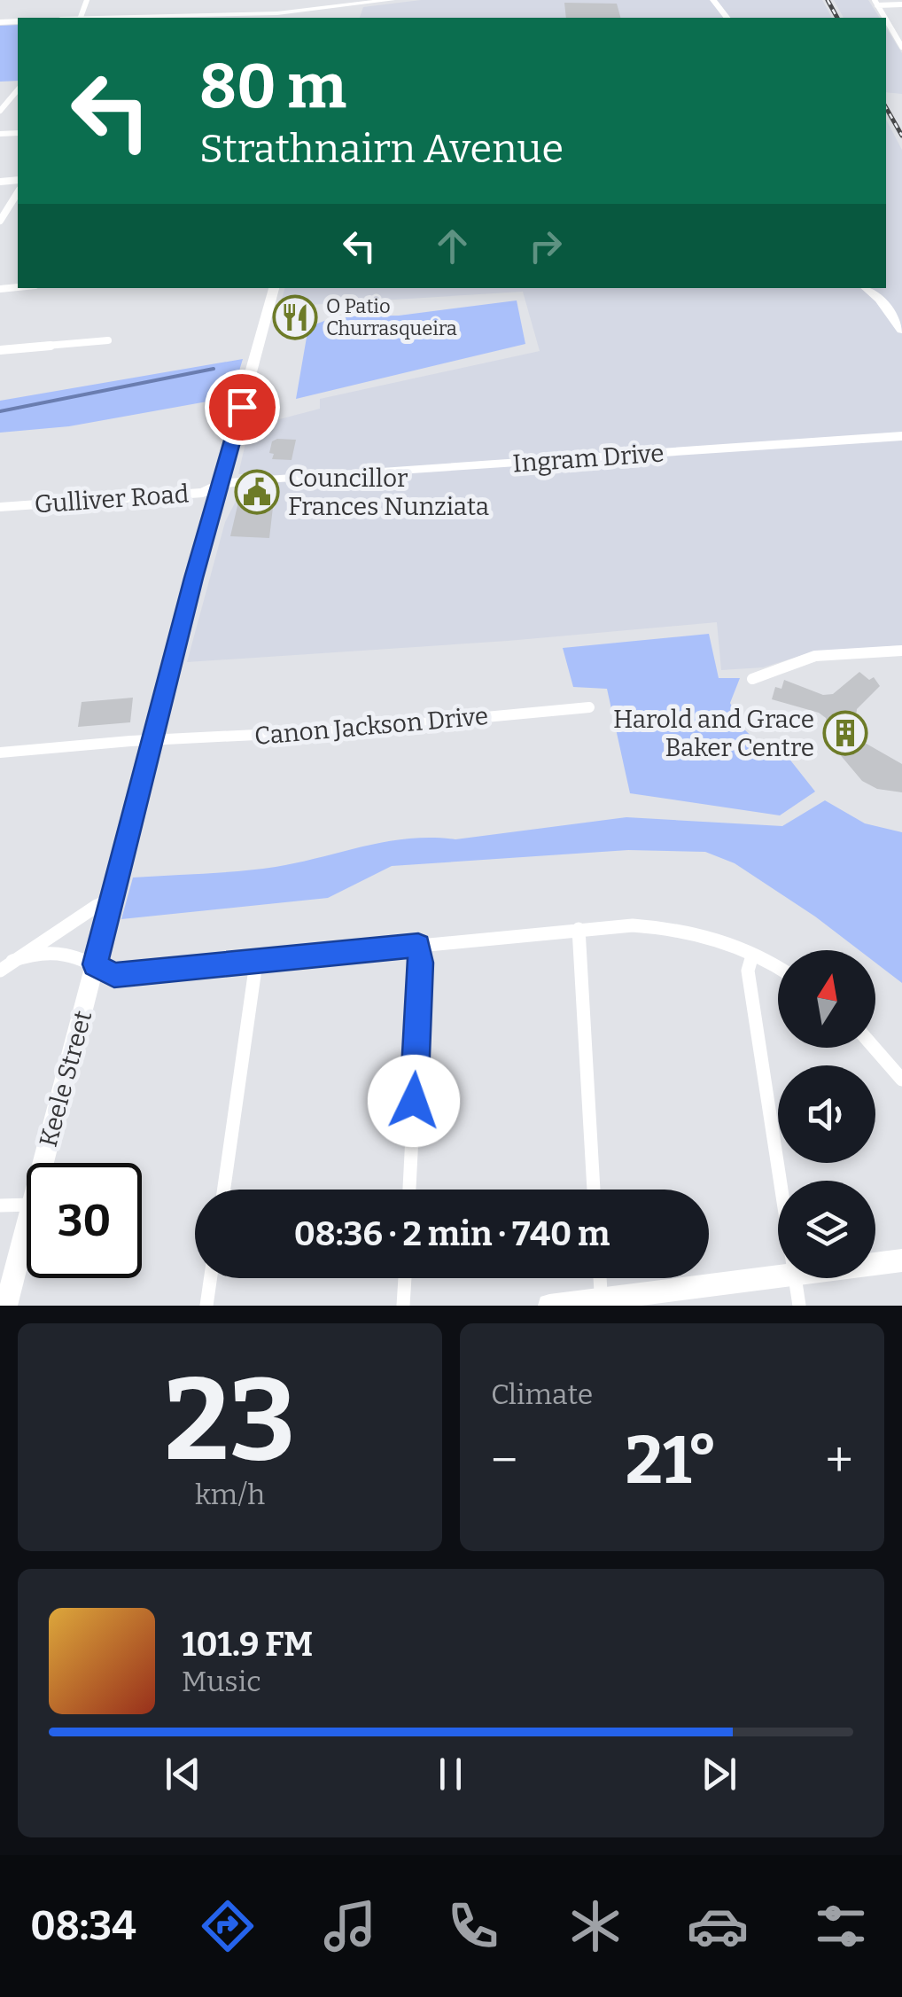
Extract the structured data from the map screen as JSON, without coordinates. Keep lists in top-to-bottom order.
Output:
{
  "streets": {
    "main road": ["Ingram Drive", "Gulliver Road", "Keele Street"],
    "street": ["Canon Jackson Drive"]
  },
  "crossings": [
    ["Ingram Drive", "Gulliver Road"],
    ["Ingram Drive", "Keele Street"],
    ["Gulliver Road", "Keele Street"],
    ["Canon Jackson Drive", "Keele Street"]
  ],
  "places": {
    "restaurant": ["O Patio Churrasqueira"],
    "public building": ["Councillor Frances Nunziata"],
    "building": ["Harold and Grace Baker Centre"]
  },
  "north": "top",
  "page": {
    "turn": ["80 m", "Strathnairn Avenue"],
    "limit": "30",
    "trip": "08:36 · 2 min · 740 m",
    "tile": [
      ["23", "km/h"],
      "Climate"
    ],
    "heat": ["−", "21°", "+"],
    "song": ["101.9 FM", "Music"],
    "tabs": "08:34"
  }
}
